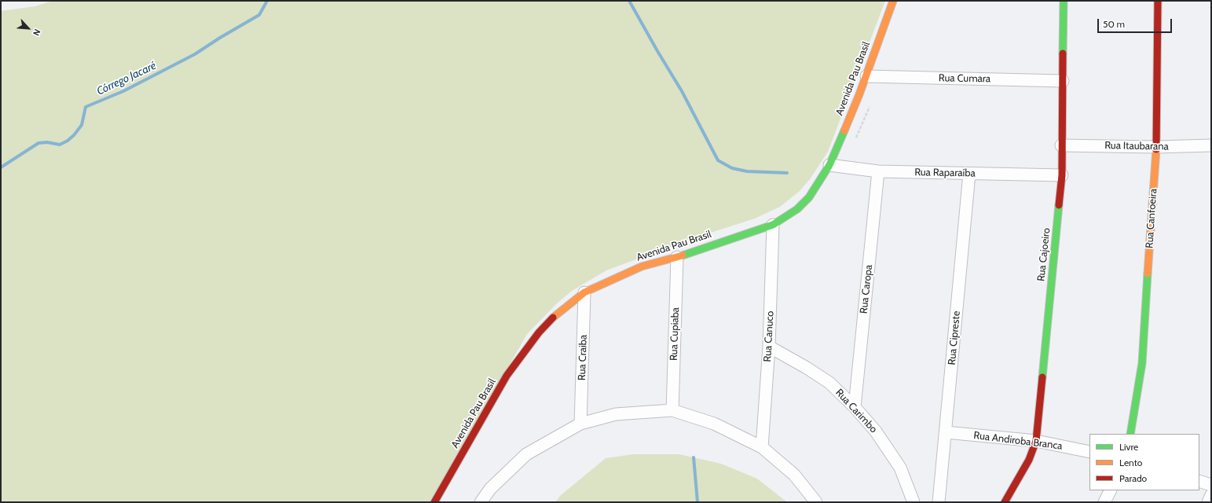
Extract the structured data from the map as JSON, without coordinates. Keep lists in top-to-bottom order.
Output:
{
  "streets": {
    "street": [
      "Avenida Pau Brasil",
      "Rua Cumara",
      "Rua Itaubarana",
      "Rua Raparaíba",
      "Rua Canfoeira",
      "Rua Cajoeiro",
      "Rua Caropa",
      "Rua Cupiaba",
      "Rua Canuco",
      "Rua Cipreste",
      "Rua Craiba",
      "Rua Carimbo",
      "Rua Andiroba Branca"
    ]
  },
  "crossings": [
    ["Avenida Pau Brasil", "Rua Cumara"],
    ["Avenida Pau Brasil", "Rua Raparaíba"],
    ["Avenida Pau Brasil", "Rua Cupiaba"],
    ["Avenida Pau Brasil", "Rua Canuco"],
    ["Avenida Pau Brasil", "Rua Craiba"],
    ["Rua Cumara", "Rua Cajoeiro"],
    ["Rua Itaubarana", "Rua Canfoeira"],
    ["Rua Itaubarana", "Rua Cajoeiro"],
    ["Rua Raparaíba", "Rua Cajoeiro"],
    ["Rua Raparaíba", "Rua Caropa"],
    ["Rua Raparaíba", "Rua Cipreste"],
    ["Rua Cajoeiro", "Rua Andiroba Branca"],
    ["Rua Caropa", "Rua Carimbo"],
    ["Rua Canuco", "Rua Carimbo"],
    ["Rua Cipreste", "Rua Andiroba Branca"]
  ],
  "water": ["Córrego Jacaré"],
  "legend": ["Livre", "Lento", "Parado"],
  "scale_bar": "50 m",
  "north": "bottom right"
}
